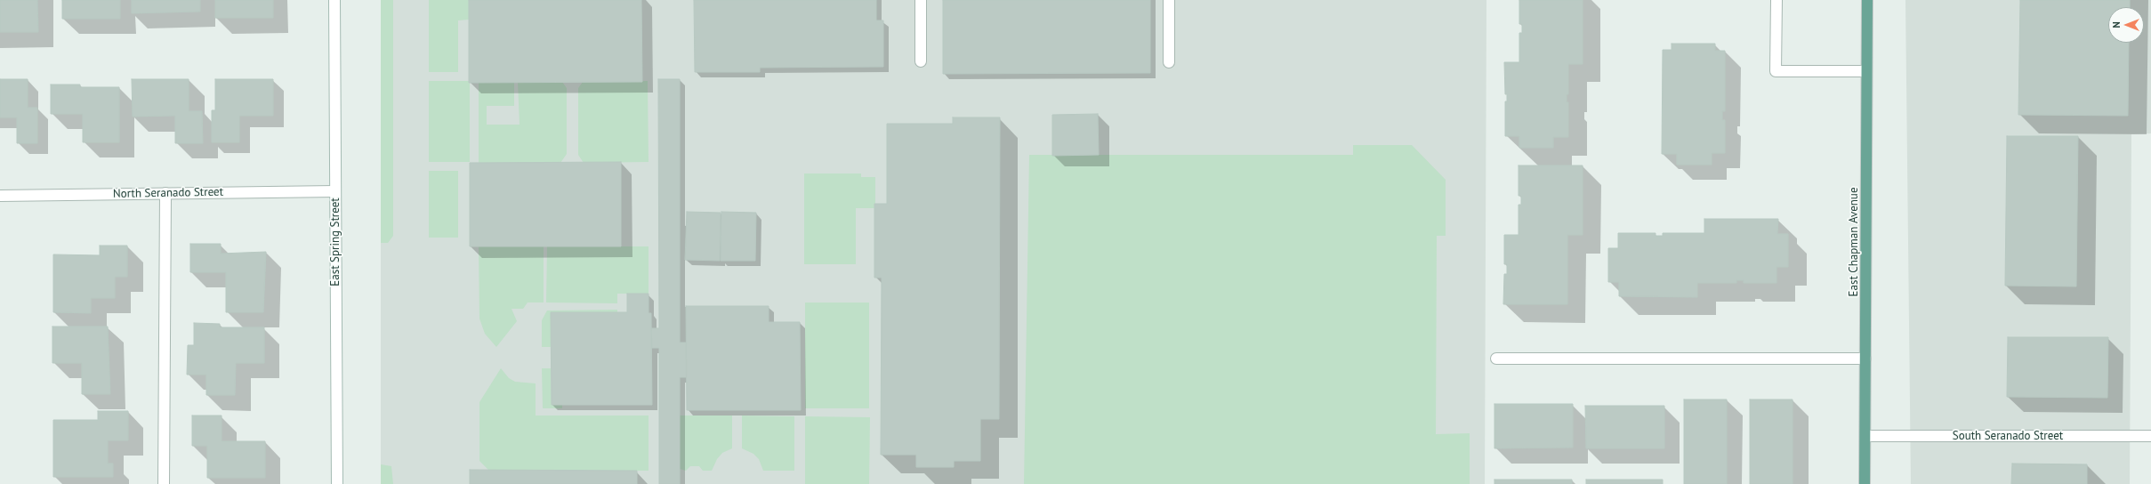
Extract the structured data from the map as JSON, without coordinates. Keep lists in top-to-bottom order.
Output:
{
  "streets": {
    "main road": ["East Chapman Avenue"],
    "street": ["North Seranado Street", "East Spring Street", "South Seranado Street"]
  },
  "crossings": [
    ["North Seranado Street", "East Spring Street"],
    ["East Chapman Avenue", "South Seranado Street"]
  ],
  "north": "left"
}
